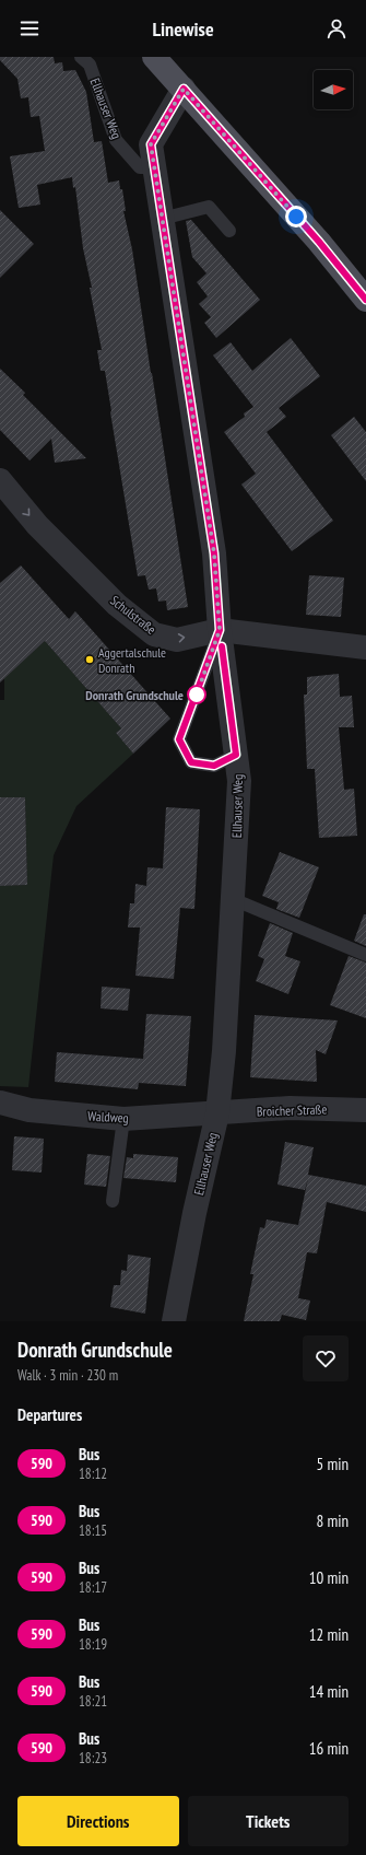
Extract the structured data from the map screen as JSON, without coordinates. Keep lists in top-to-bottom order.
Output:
{
  "streets": {
    "street": [
      "Ellhauser Weg",
      "Schulstraße",
      "Broicher Straße",
      "Waldweg"
    ]
  },
  "crossings": [
    ["Ellhauser Weg", "Schulstraße"],
    ["Ellhauser Weg", "Broicher Straße"],
    ["Ellhauser Weg", "Waldweg"],
    ["Broicher Straße", "Waldweg"]
  ],
  "one_way": ["Schulstraße"],
  "places": ["Aggertalschule Donrath", "Donrath Grundschule"],
  "lines": ["bus line 590"],
  "north": "right",
  "page": {
    "header": "Linewise",
    "heading": [
      ["Donrath Grundschule", "Walk · 3 min · 230 m"],
      "Departures"
    ],
    "list": [
      {
        "mark": "590",
        "name": "Bus",
        "note": "18:12",
        "value": "5 min"
      },
      {
        "mark": "590",
        "name": "Bus",
        "note": "18:15",
        "value": "8 min"
      },
      {
        "mark": "590",
        "name": "Bus",
        "note": "18:17",
        "value": "10 min"
      },
      {
        "mark": "590",
        "name": "Bus",
        "note": "18:19",
        "value": "12 min"
      },
      {
        "mark": "590",
        "name": "Bus",
        "note": "18:21",
        "value": "14 min"
      },
      {
        "mark": "590",
        "name": "Bus",
        "note": "18:23",
        "value": "16 min"
      }
    ],
    "buttons": ["Directions", "Tickets"]
  }
}
